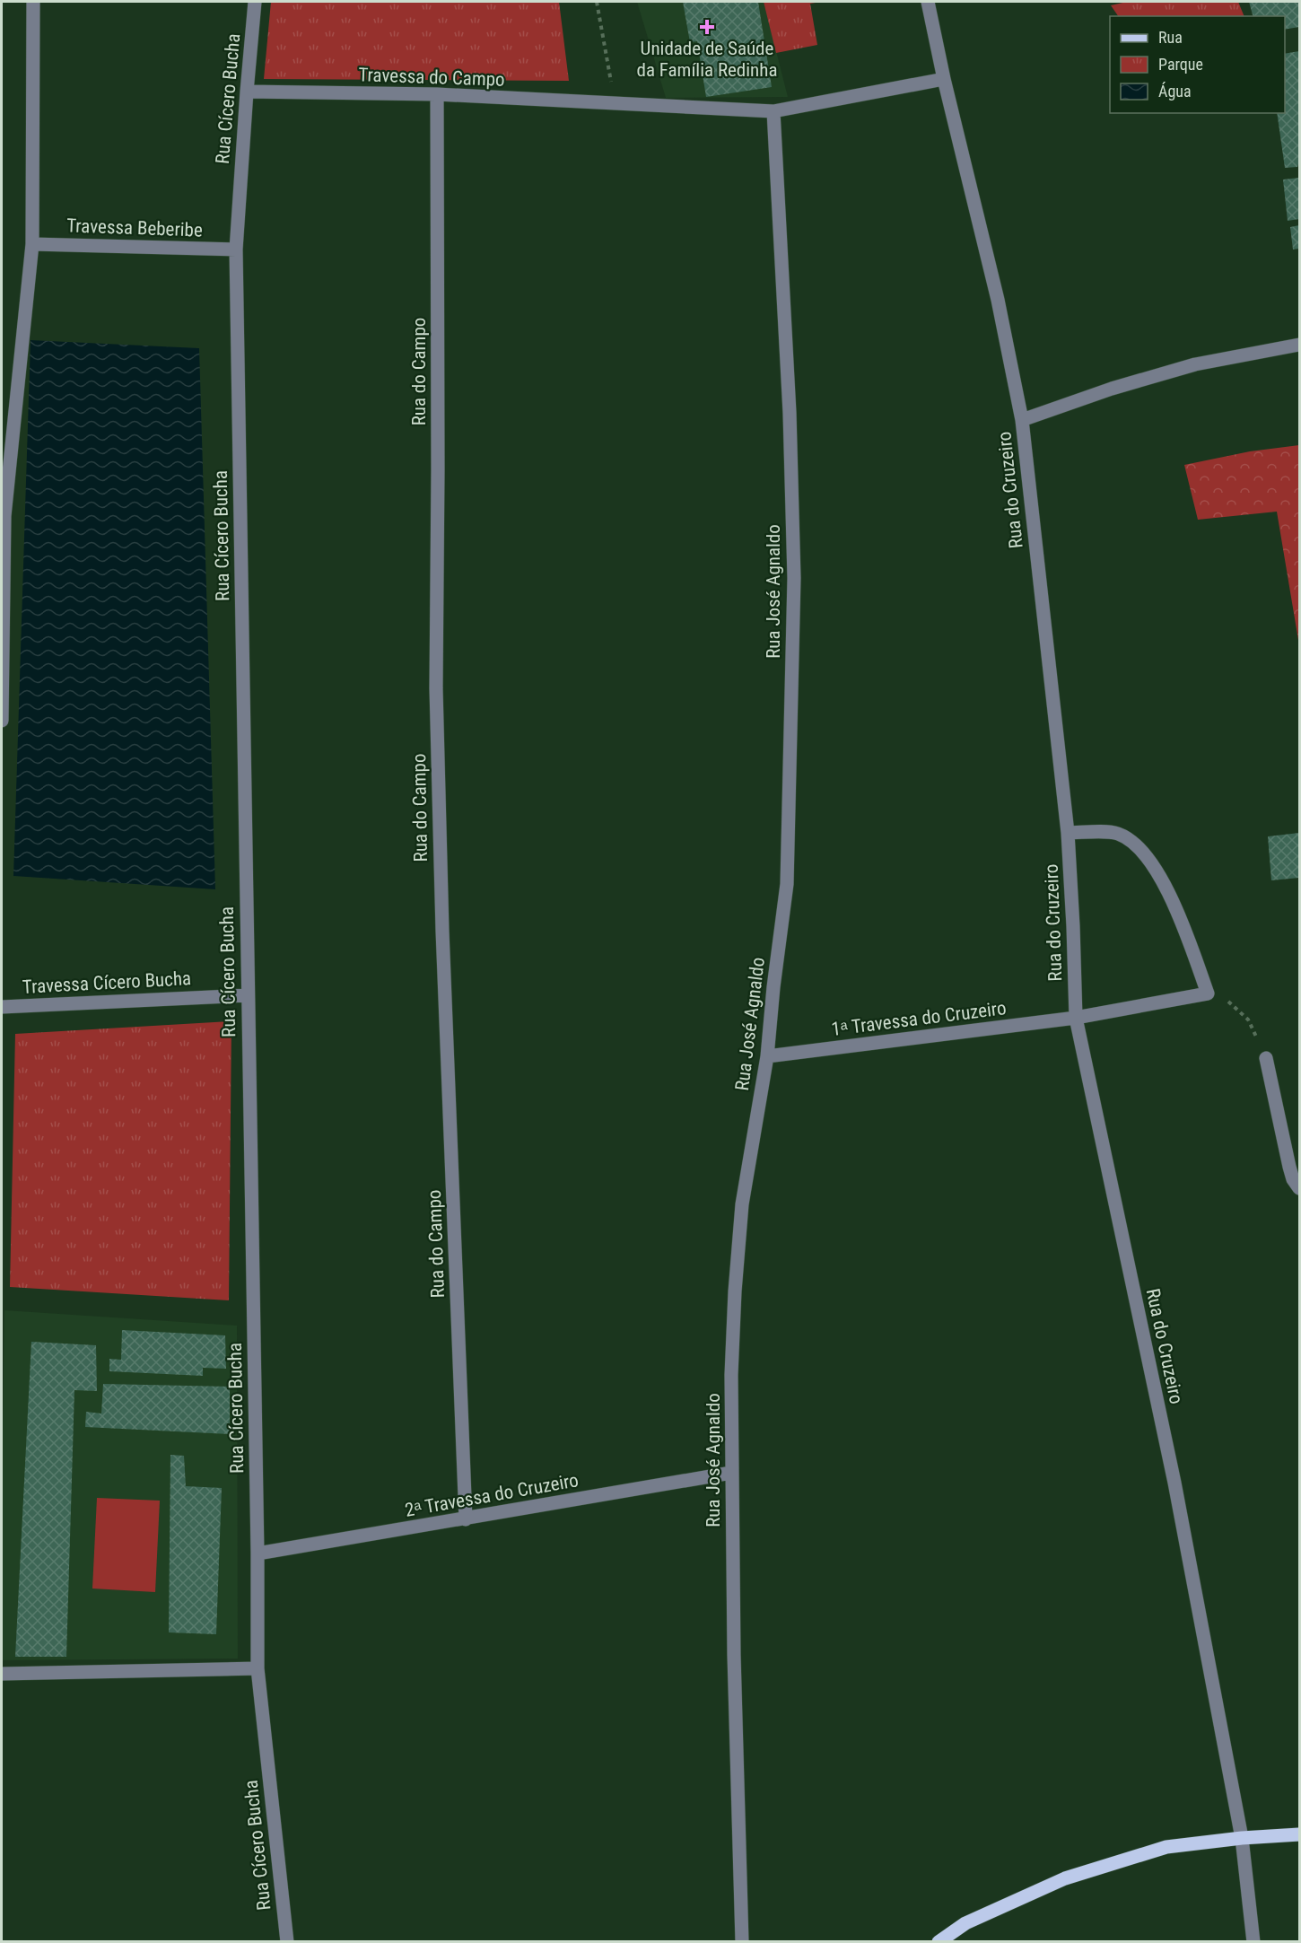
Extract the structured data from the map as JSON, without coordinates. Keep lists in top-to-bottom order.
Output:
{
  "streets": {
    "street": [
      "Travessa do Campo",
      "Rua Cícero Bucha",
      "Travessa Beberibe",
      "Rua do Campo",
      "Rua do Cruzeiro",
      "Rua José Agnaldo",
      "Travessa Cícero Bucha",
      "1ᵃ Travessa do Cruzeiro",
      "2ᵃ Travessa do Cruzeiro"
    ]
  },
  "crossings": [
    ["Travessa do Campo", "Rua Cícero Bucha"],
    ["Travessa do Campo", "Rua do Campo"],
    ["Travessa do Campo", "Rua do Cruzeiro"],
    ["Travessa do Campo", "Rua José Agnaldo"],
    ["Rua Cícero Bucha", "Travessa Beberibe"],
    ["Rua Cícero Bucha", "Travessa Cícero Bucha"],
    ["Rua Cícero Bucha", "2ᵃ Travessa do Cruzeiro"],
    ["Rua do Campo", "2ᵃ Travessa do Cruzeiro"],
    ["Rua do Cruzeiro", "1ᵃ Travessa do Cruzeiro"],
    ["Rua José Agnaldo", "1ᵃ Travessa do Cruzeiro"],
    ["Rua José Agnaldo", "2ᵃ Travessa do Cruzeiro"]
  ],
  "places": {
    "health": ["Unidade de Saúde da Família Redinha"]
  },
  "legend": ["Rua", "Parque", "Água"]
}
